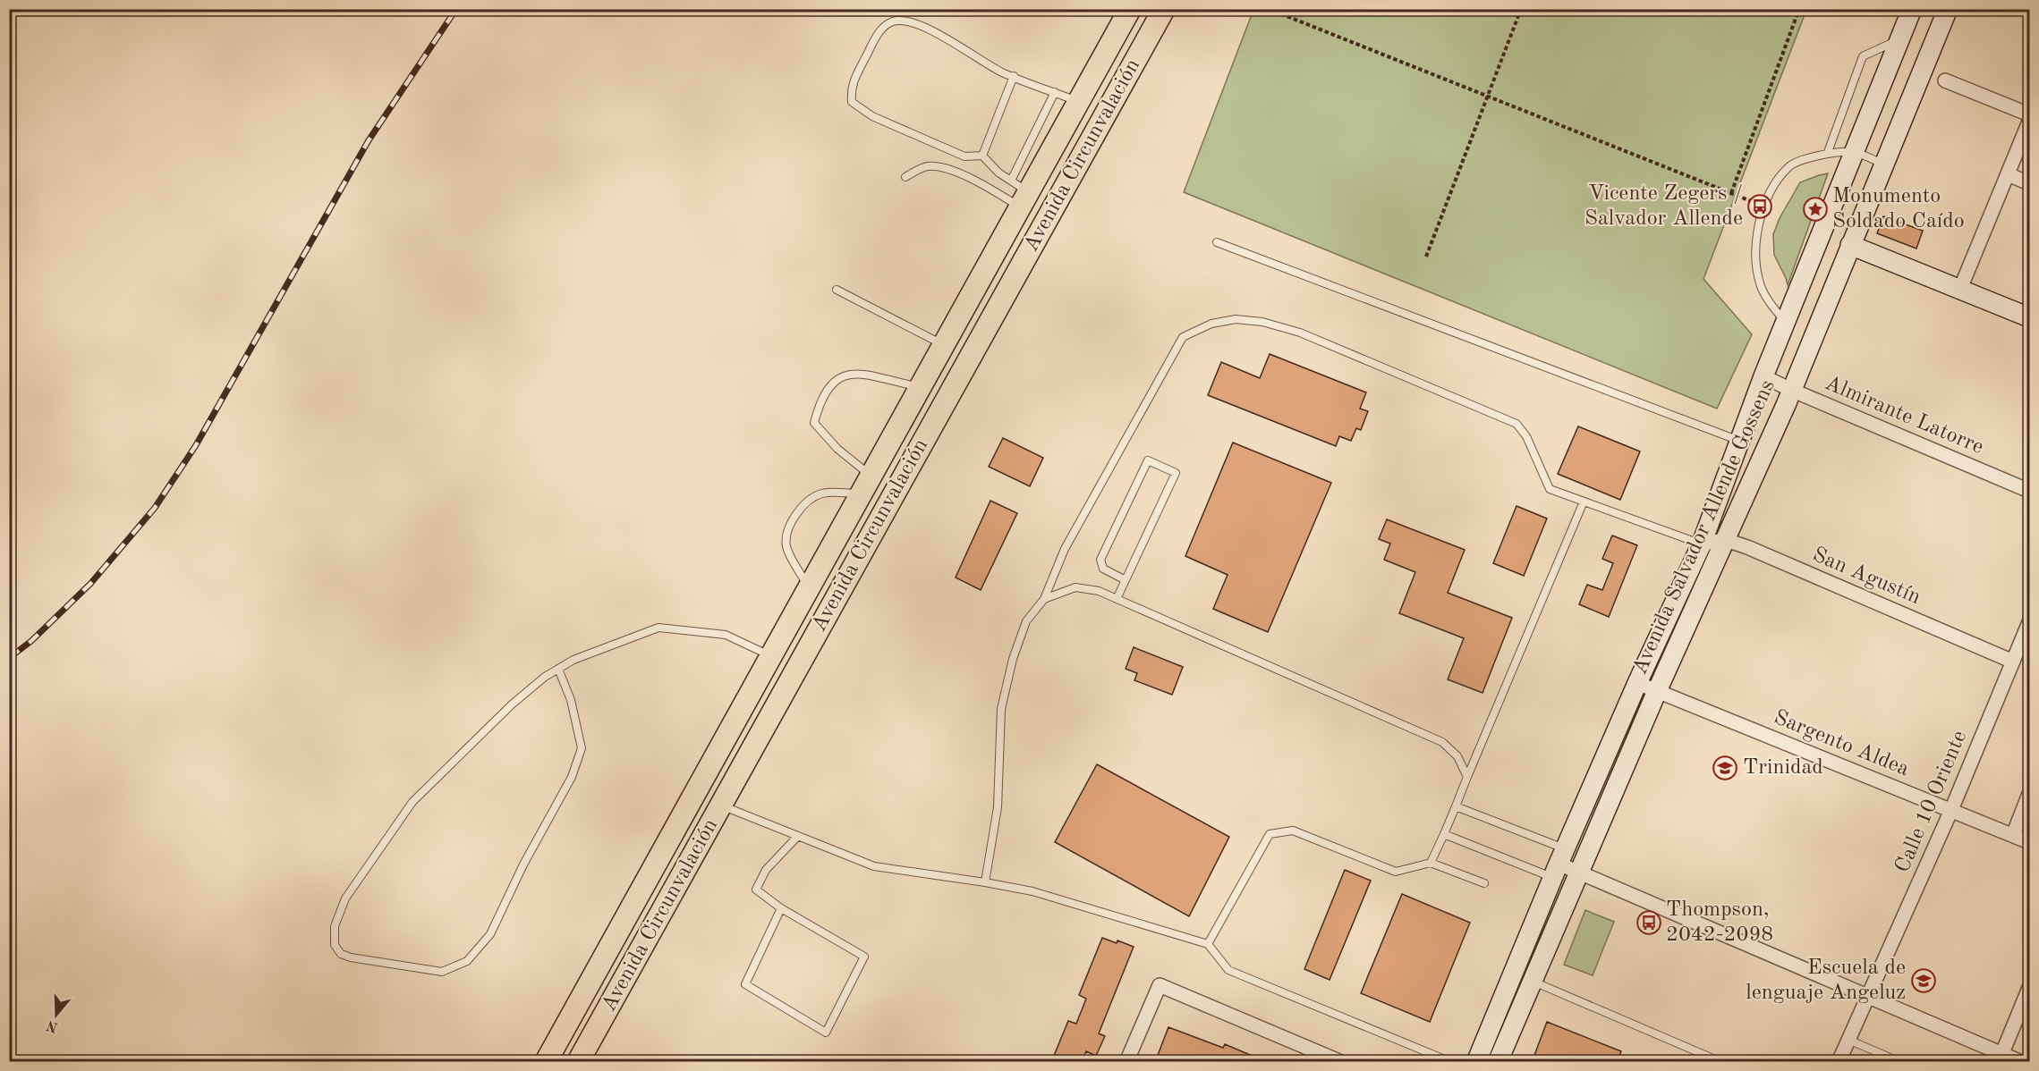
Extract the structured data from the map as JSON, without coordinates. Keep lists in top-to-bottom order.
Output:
{
  "streets": {
    "main road": ["Avenida Circunvalación", "Avenida Salvador Allende Gossens"],
    "street": [
      "Almirante Latorre",
      "San Agustín",
      "Sargento Aldea",
      "Calle 10 Oriente"
    ]
  },
  "crossings": [
    ["Almirante Latorre", "Avenida Salvador Allende Gossens"],
    ["Avenida Salvador Allende Gossens", "San Agustín"],
    ["Avenida Salvador Allende Gossens", "Sargento Aldea"],
    ["San Agustín", "Calle 10 Oriente"],
    ["Sargento Aldea", "Calle 10 Oriente"]
  ],
  "places": {
    "bus stop": ["Vicente Zegers / Salvador Allende", "Thompson, 2042-2098"],
    "place": ["Monumento Soldado Caído"],
    "school or university": ["Trinidad", "Escuela de lenguaje Angeluz"]
  },
  "north": "bottom"
}
